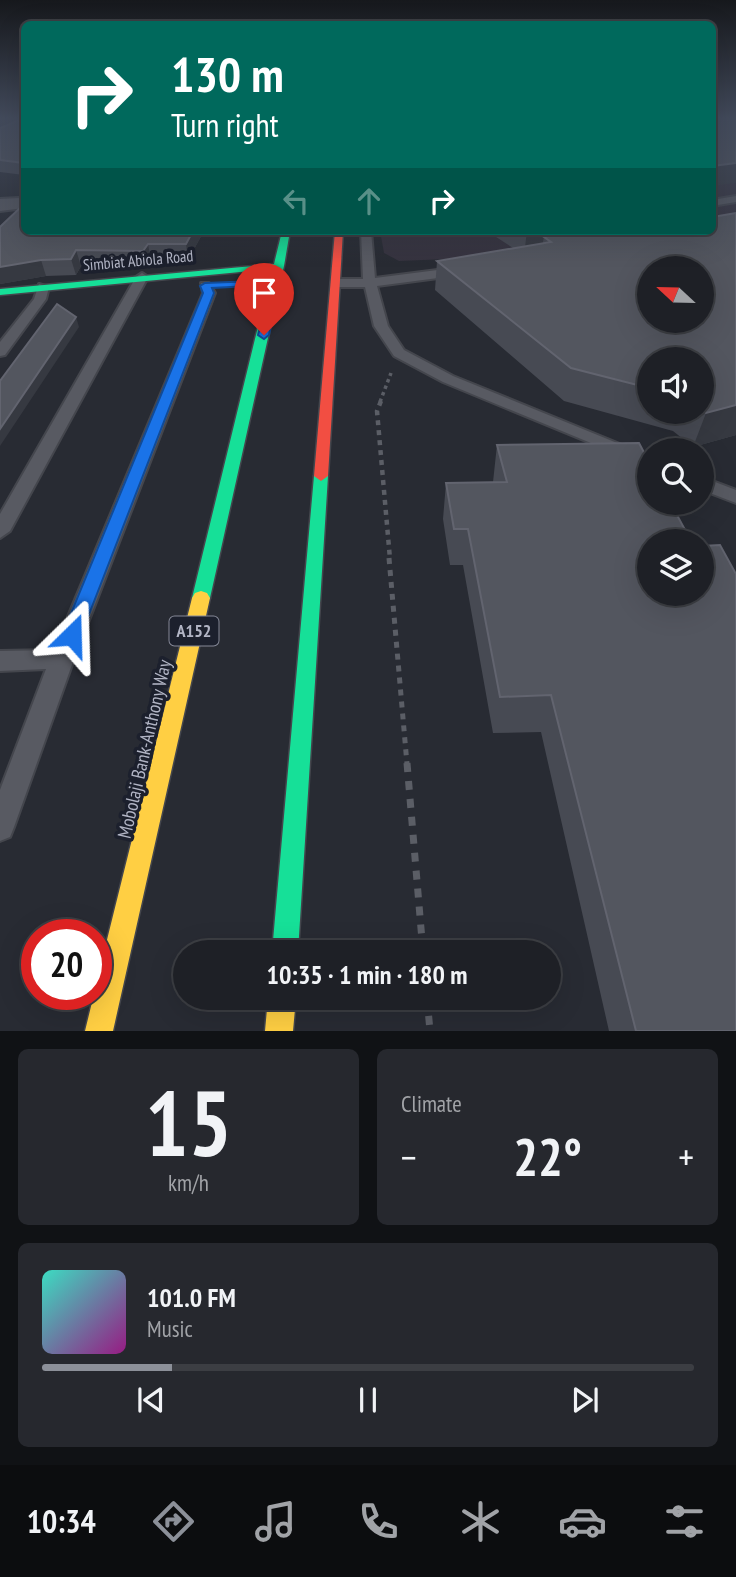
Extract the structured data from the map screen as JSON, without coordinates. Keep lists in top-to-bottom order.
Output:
{
  "streets": {
    "main road": ["Simbiat Abiola Road", "A152", "Mobolaji Bank-Anthony Way"]
  },
  "crossings": [
    ["Simbiat Abiola Road", "Mobolaji Bank-Anthony Way"]
  ],
  "north": "left",
  "page": {
    "turn": ["130 m", "Turn right"],
    "limit": "20",
    "trip": "10:35 · 1 min · 180 m",
    "tile": [
      ["15", "km/h"],
      "Climate"
    ],
    "heat": ["−", "22°", "+"],
    "song": ["101.0 FM", "Music"],
    "tabs": "10:34"
  }
}
